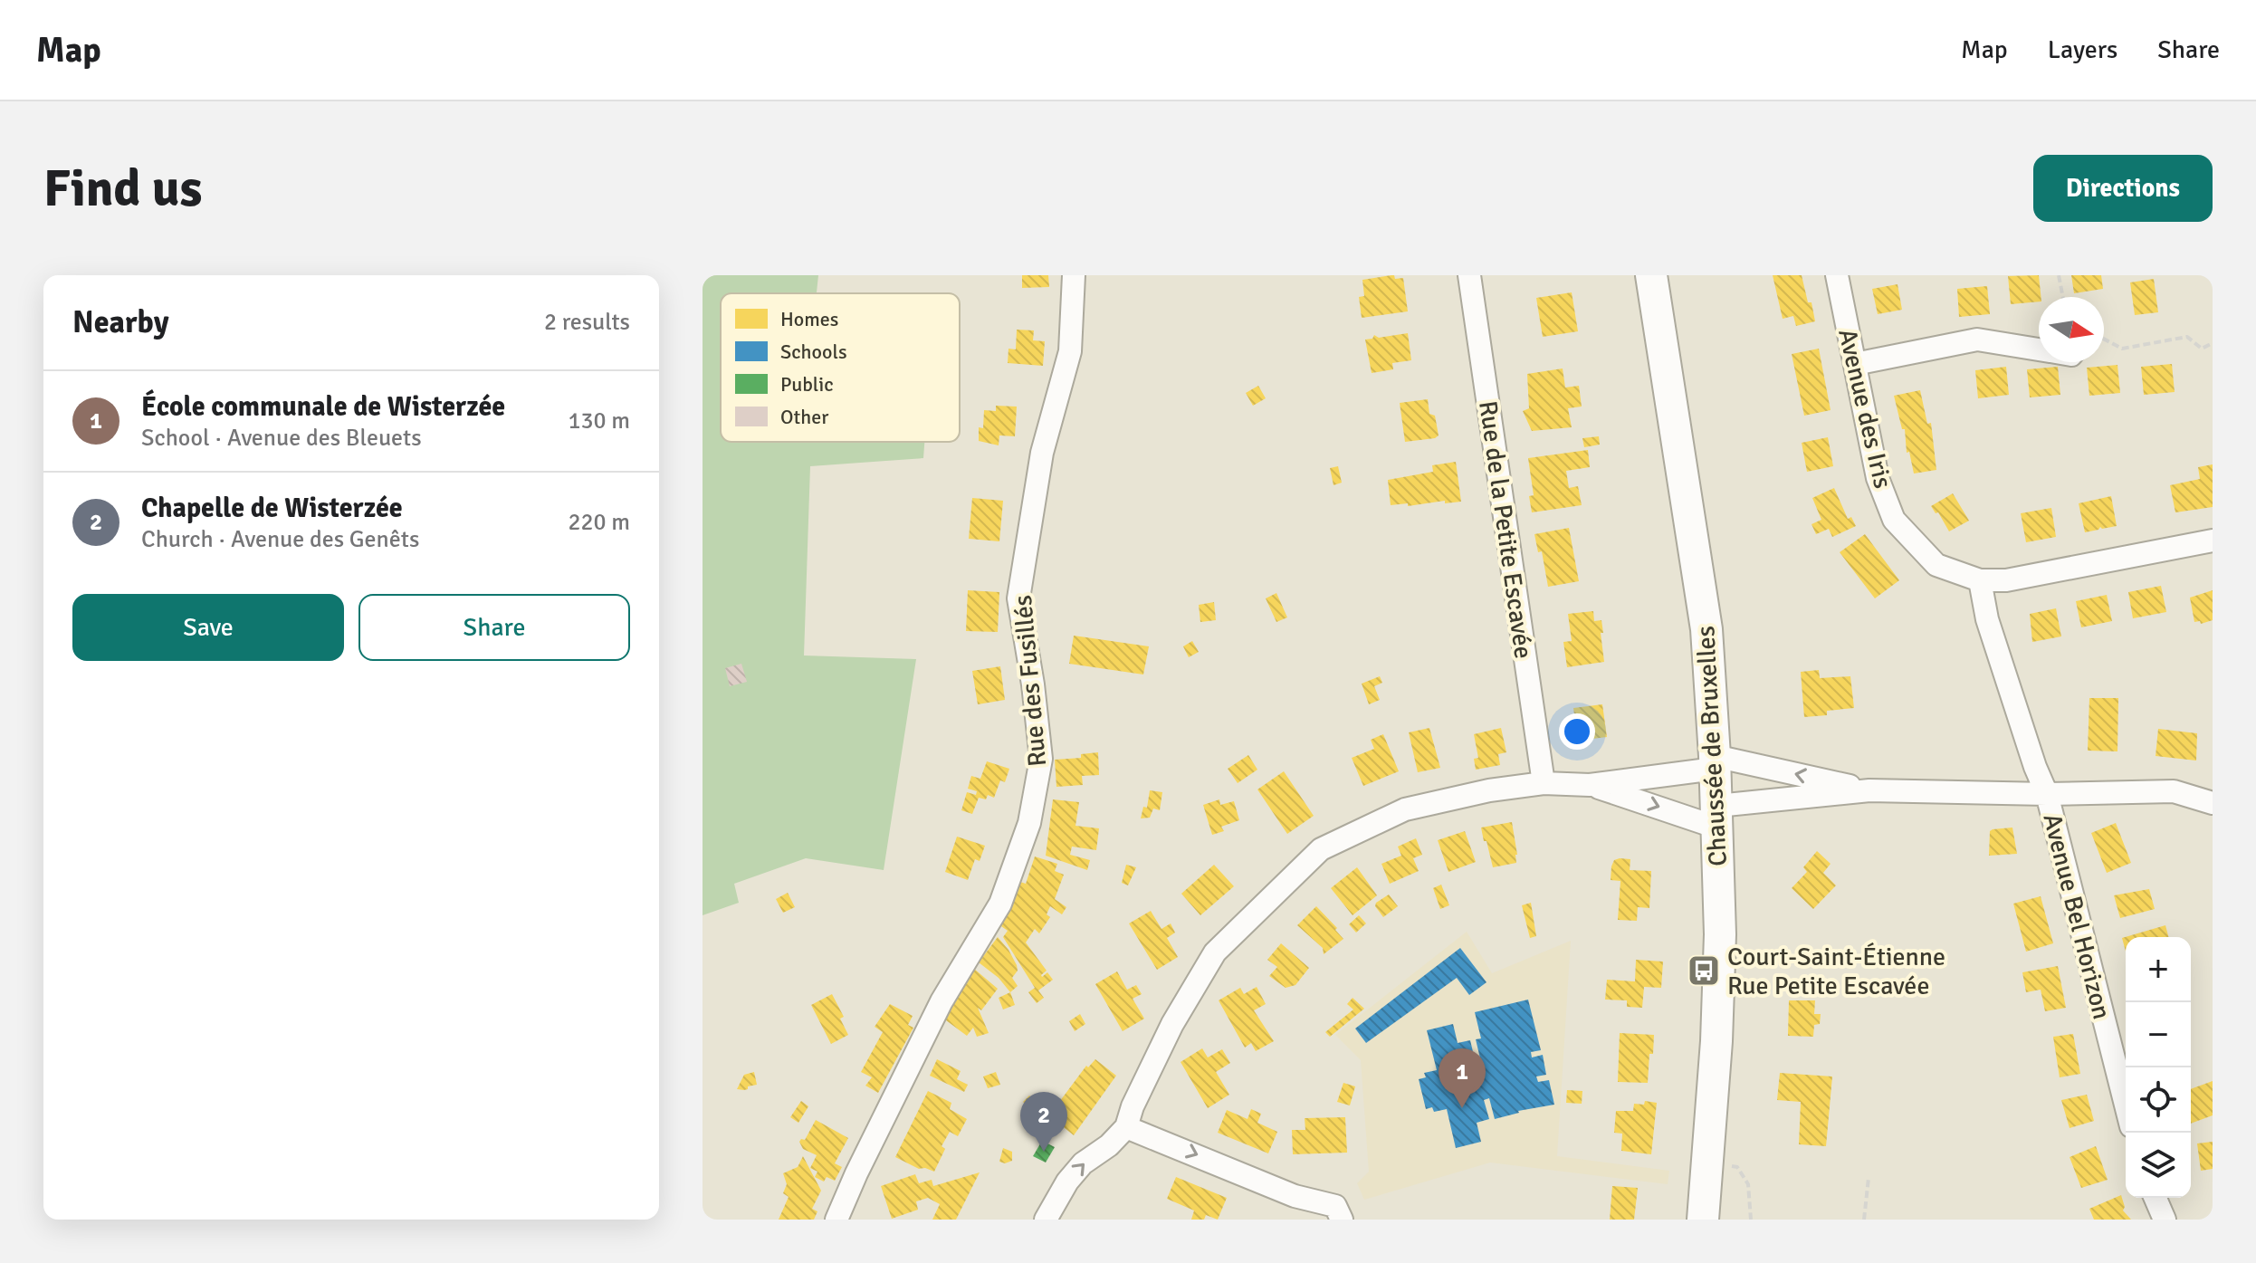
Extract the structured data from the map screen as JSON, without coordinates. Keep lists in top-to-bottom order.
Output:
{
  "streets": {
    "main road": ["Chaussée de Bruxelles"],
    "street": [
      "Avenue des Iris",
      "Rue de la Petite Escavée",
      "Rue des Fusillés",
      "Avenue Bel Horizon"
    ]
  },
  "crossings": [
    ["Chaussée de Bruxelles", "Avenue Bel Horizon"]
  ],
  "places": {
    "bus stop": ["Court-Saint-Étienne Rue Petite Escavée"]
  },
  "legend": [
    "Homes",
    "Schools",
    "Public",
    "Other"
  ],
  "north": "right",
  "page": {
    "header": "Map",
    "nav": ["Map", "Layers", "Share"],
    "buttons": [
      "Directions",
      ["Save", "Share"]
    ],
    "title": "Find us",
    "heading": ["Nearby", "2 results"],
    "list": [
      {
        "mark": "1",
        "name": "École communale de Wisterzée",
        "note": "School · Avenue des Bleuets",
        "value": "130 m"
      },
      {
        "mark": "2",
        "name": "Chapelle de Wisterzée",
        "note": "Church · Avenue des Genêts",
        "value": "220 m"
      }
    ],
    "map_buttons": ["+", "−"],
    "pins": ["1", "2"]
  }
}
